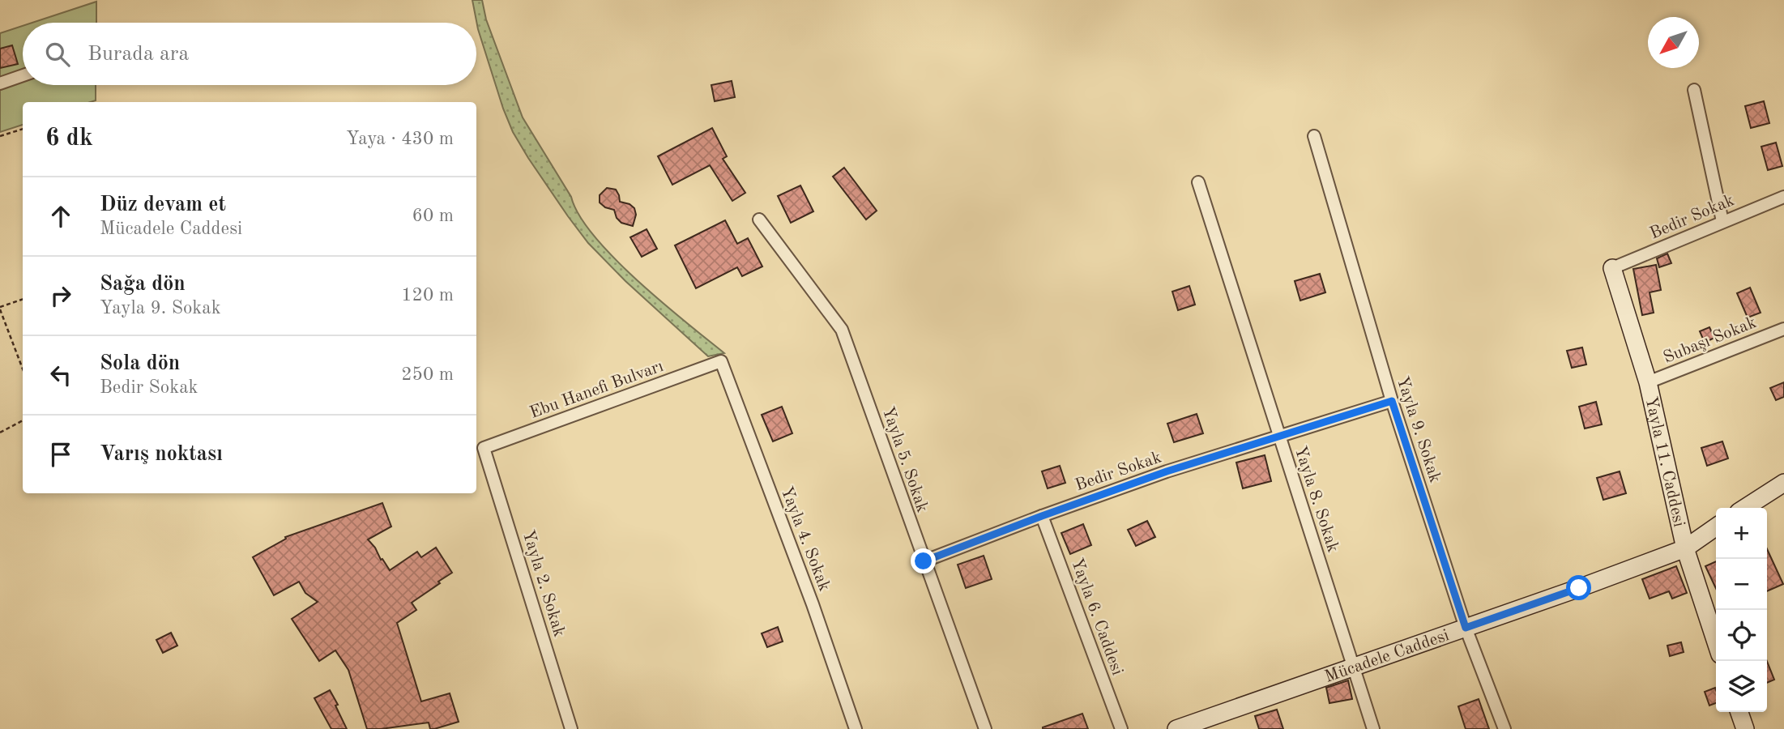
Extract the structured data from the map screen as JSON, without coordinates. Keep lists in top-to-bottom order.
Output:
{
  "streets": {
    "street": [
      "Bedir Sokak",
      "Subaşı Sokak",
      "Ebu Hanefi Bulvarı",
      "Yayla 9. Sokak",
      "Yayla 5. Sokak",
      "Yayla 11. Caddesi",
      "Yayla 8. Sokak",
      "Yayla 4. Sokak",
      "Yayla 2. Sokak",
      "Yayla 6. Caddesi",
      "Mücadele Caddesi"
    ]
  },
  "crossings": [
    ["Bedir Sokak", "Yayla 9. Sokak"],
    ["Bedir Sokak", "Yayla 5. Sokak"],
    ["Bedir Sokak", "Yayla 11. Caddesi"],
    ["Bedir Sokak", "Yayla 8. Sokak"],
    ["Bedir Sokak", "Yayla 6. Caddesi"],
    ["Subaşı Sokak", "Yayla 11. Caddesi"],
    ["Ebu Hanefi Bulvarı", "Yayla 4. Sokak"],
    ["Ebu Hanefi Bulvarı", "Yayla 2. Sokak"],
    ["Yayla 9. Sokak", "Mücadele Caddesi"],
    ["Yayla 11. Caddesi", "Mücadele Caddesi"],
    ["Yayla 8. Sokak", "Mücadele Caddesi"]
  ],
  "north": "bottom left",
  "page": {
    "search": "Burada ara",
    "heading": ["6 dk", "Yaya · 430 m"],
    "list": [
      ["Düz devam et", "Mücadele Caddesi", "60 m"],
      ["Sağa dön", "Yayla 9. Sokak", "120 m"],
      ["Sola dön", "Bedir Sokak", "250 m"],
      "Varış noktası"
    ],
    "map_buttons": ["+", "−"]
  }
}
